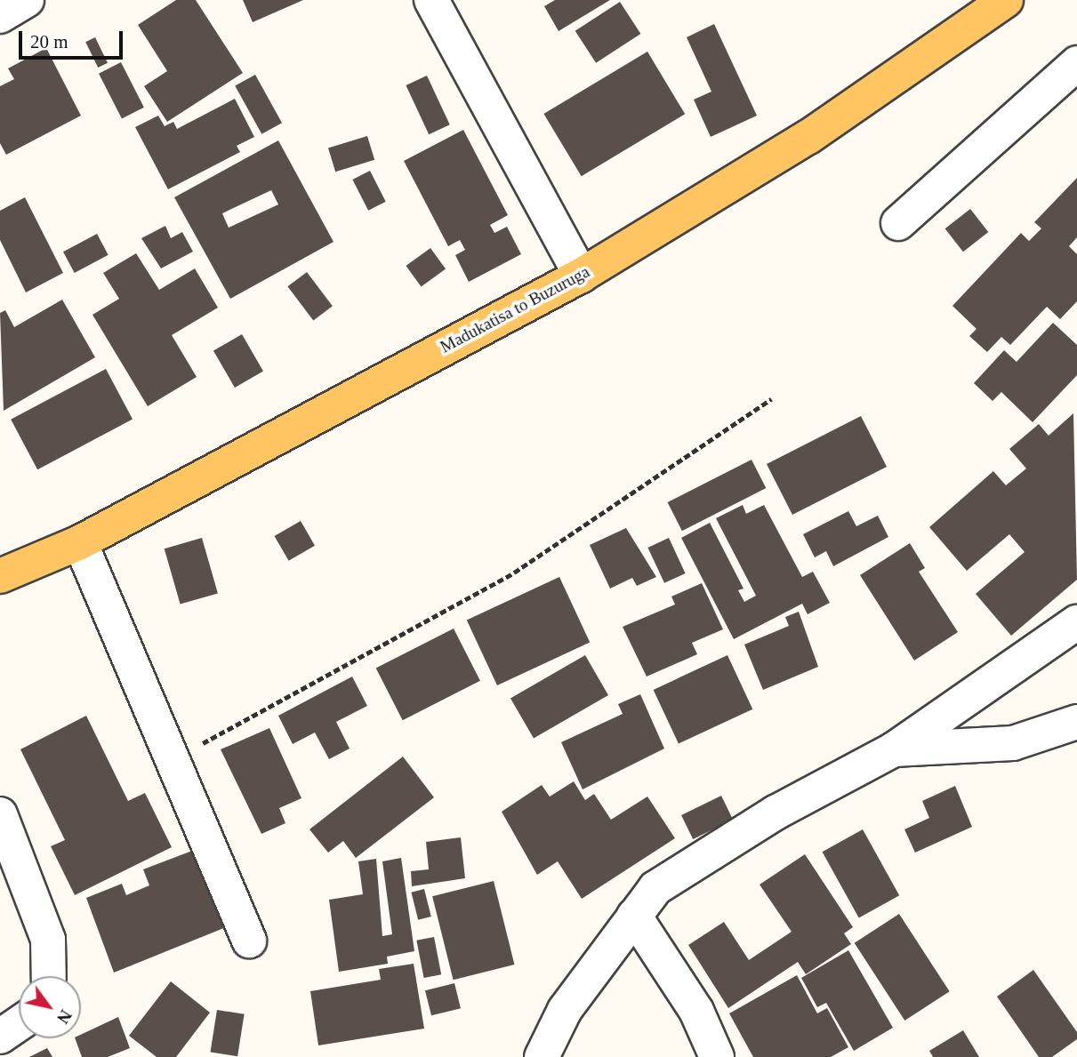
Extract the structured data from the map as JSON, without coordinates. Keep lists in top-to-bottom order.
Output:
{
  "streets": {
    "main road": ["Madukatisa to Buzuruga"]
  },
  "scale_bar": "20 m",
  "north": "bottom right"
}
